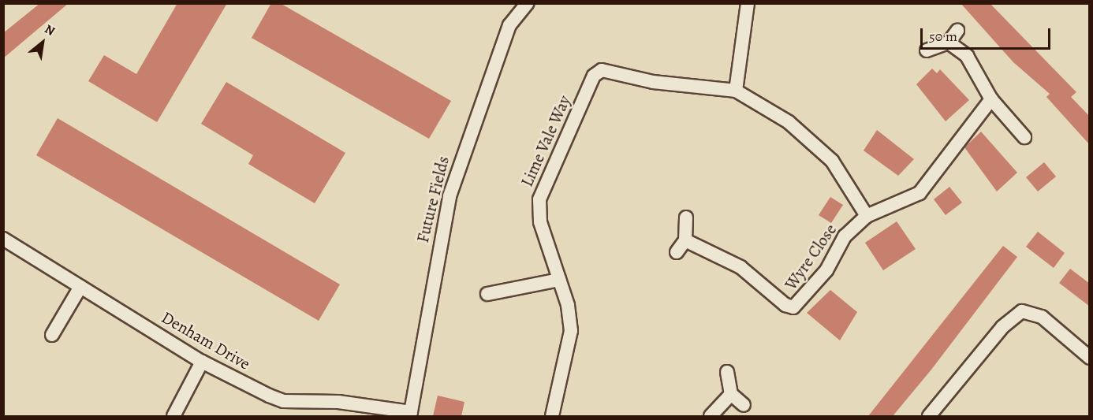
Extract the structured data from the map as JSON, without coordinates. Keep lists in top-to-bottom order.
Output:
{
  "streets": {
    "street": [
      "Lime Vale Way",
      "Future Fields",
      "Wyre Close",
      "Denham Drive"
    ]
  },
  "crossings": [
    ["Future Fields", "Denham Drive"]
  ],
  "scale_bar": "50 m",
  "north": "top right"
}
